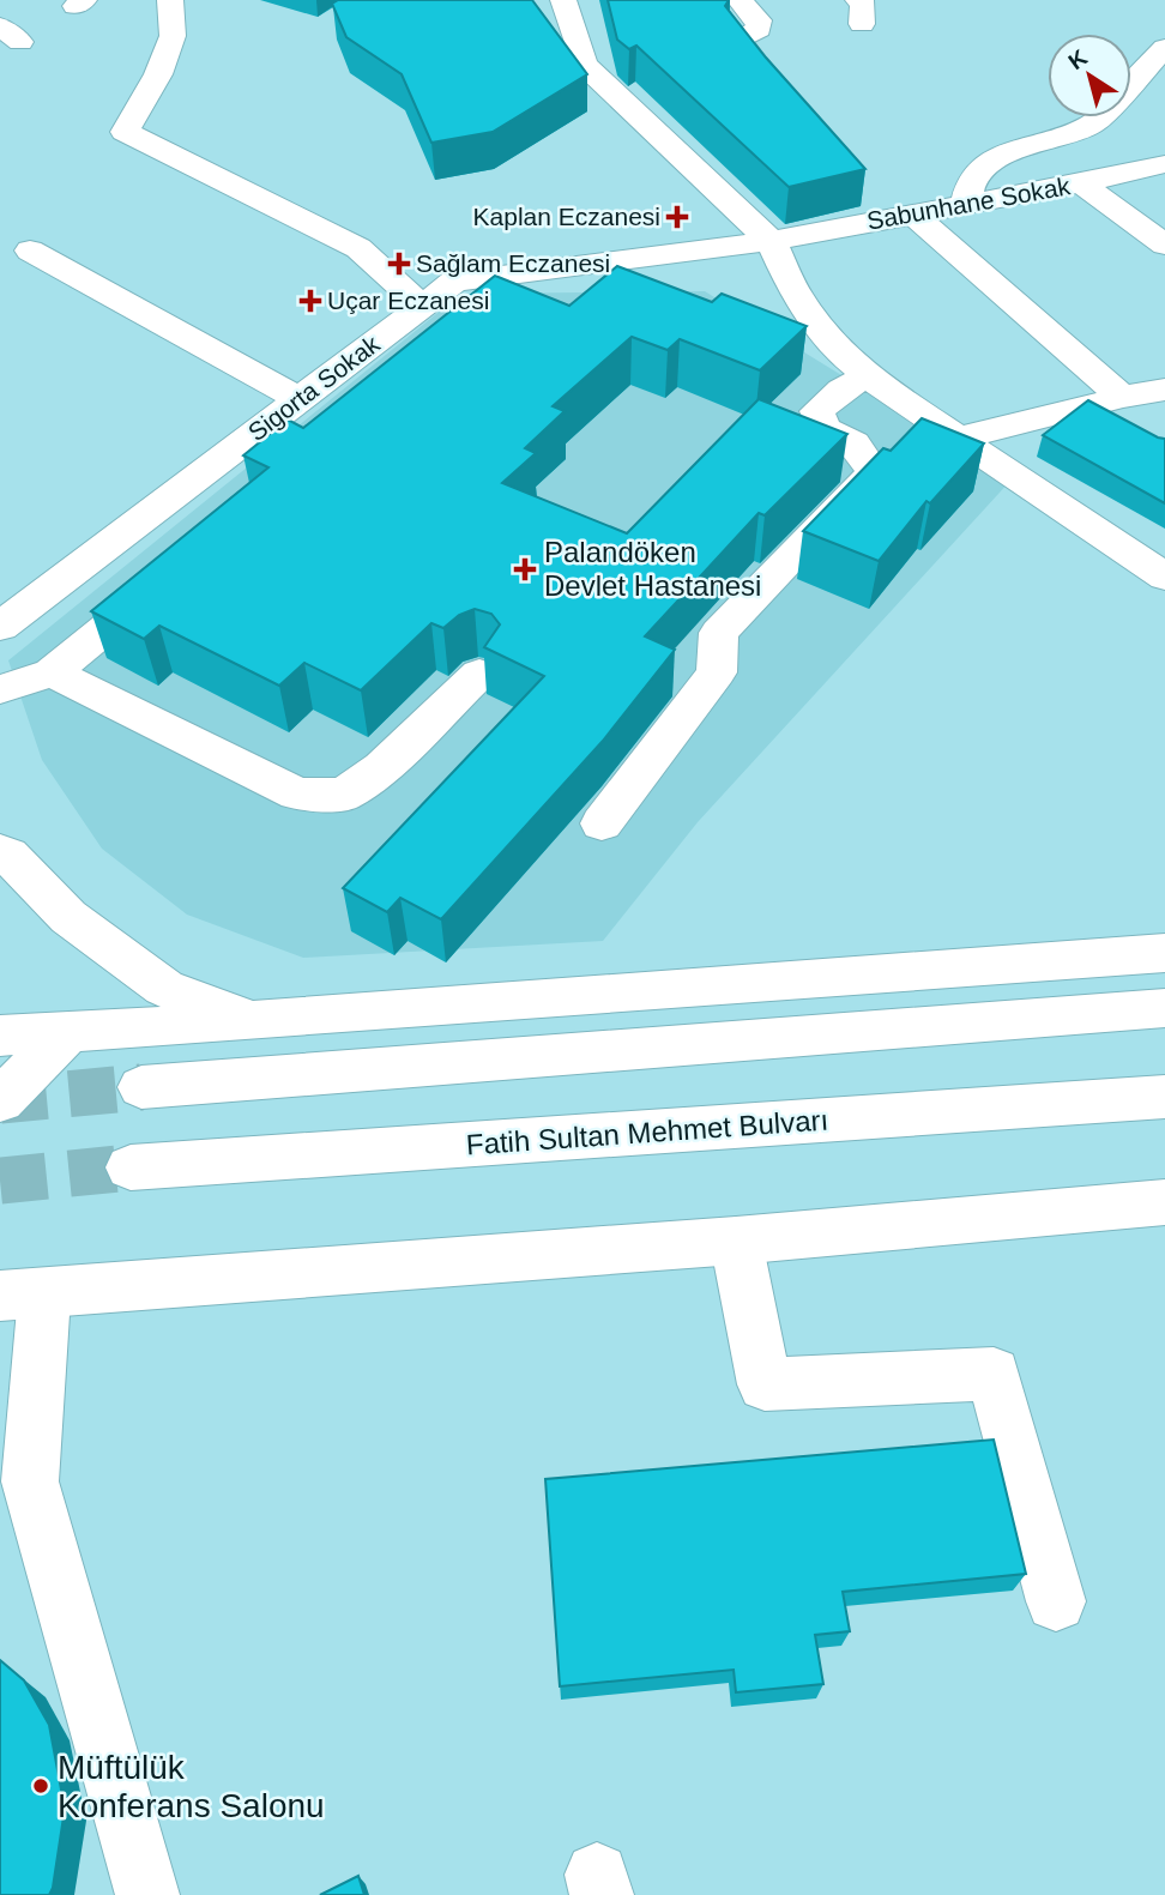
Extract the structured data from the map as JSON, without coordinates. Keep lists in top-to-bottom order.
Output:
{
  "streets": {
    "main road": ["Sabunhane Sokak", "Sigorta Sokak", "Fatih Sultan Mehmet Bulvarı"]
  },
  "crossings": [
    ["Sabunhane Sokak", "Sigorta Sokak"]
  ],
  "places": {
    "health": [
      "Kaplan Eczanesi",
      "Sağlam Eczanesi",
      "Uçar Eczanesi",
      "Palandöken Devlet Hastanesi"
    ],
    "other": ["Müftülük Konferans Salonu"]
  },
  "north": "top left"
}
